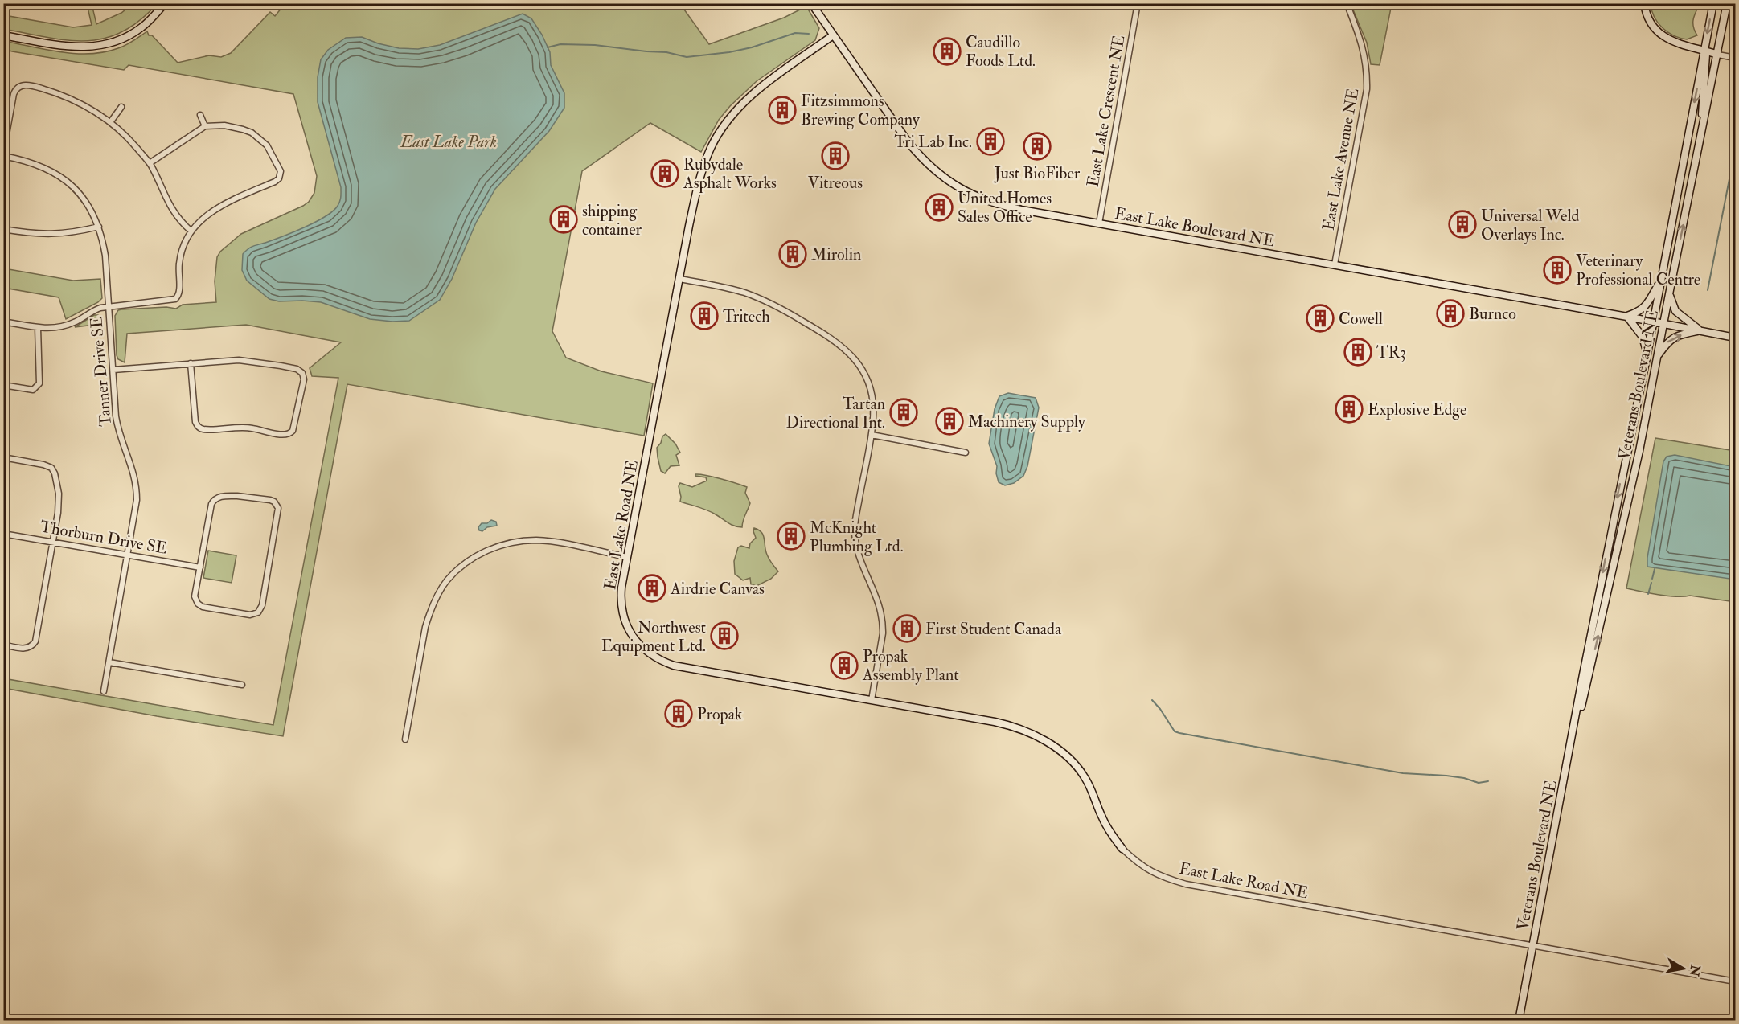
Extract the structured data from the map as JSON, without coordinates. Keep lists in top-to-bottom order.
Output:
{
  "streets": {
    "main road": ["East Lake Boulevard NE", "Veterans Boulevard NE", "East Lake Road NE"],
    "street": [
      "East Lake Crescent NE",
      "East Lake Avenue NE",
      "Tanner Drive SE",
      "Thorburn Drive SE"
    ]
  },
  "crossings": [
    ["East Lake Crescent NE", "East Lake Boulevard NE"],
    ["East Lake Avenue NE", "East Lake Boulevard NE"],
    ["East Lake Boulevard NE", "Veterans Boulevard NE"],
    ["East Lake Boulevard NE", "East Lake Road NE"],
    ["Tanner Drive SE", "Thorburn Drive SE"],
    ["Veterans Boulevard NE", "East Lake Road NE"]
  ],
  "parks": ["East Lake Park"],
  "places": {
    "building": [
      "Caudillo Foods Ltd.",
      "Fitzsimmons Brewing Company",
      "Tri Lab Inc.",
      "Just BioFiber",
      "Vitreous",
      "Rubydale Asphalt Works",
      "United Homes Sales Office",
      "shipping container",
      "Universal Weld Overlays Inc.",
      "Mirolin",
      "Veterinary Professional Centre",
      "Burnco",
      "Tritech",
      "Cowell",
      "TR3",
      "Explosive Edge",
      "Tartan Directional Int.",
      "Machinery Supply",
      "McKnight Plumbing Ltd.",
      "Airdrie Canvas",
      "First Student Canada",
      "Northwest Equipment Ltd.",
      "Propak Assembly Plant",
      "Propak"
    ]
  },
  "north": "right"
}
